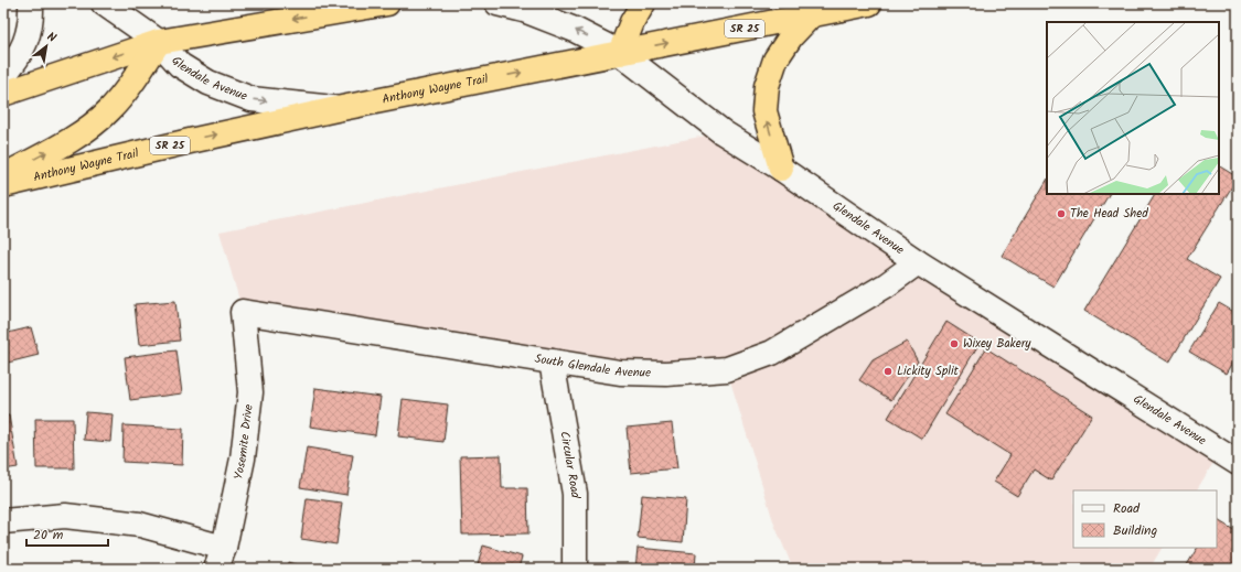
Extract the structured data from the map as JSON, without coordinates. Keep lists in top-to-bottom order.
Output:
{
  "streets": {
    "highway": ["SR 25", "Anthony Wayne Trail"],
    "street": [
      "Glendale Avenue",
      "South Glendale Avenue",
      "Yosemite Drive",
      "Circular Road"
    ]
  },
  "crossings": [
    ["Glendale Avenue", "Anthony Wayne Trail"],
    ["Glendale Avenue", "South Glendale Avenue"],
    ["South Glendale Avenue", "Yosemite Drive"],
    ["South Glendale Avenue", "Circular Road"]
  ],
  "places": ["The Head Shed", "Wixey Bakery", "Lickity Split"],
  "legend": ["Road", "Building"],
  "scale_bar": "20 m",
  "north": "top right"
}
